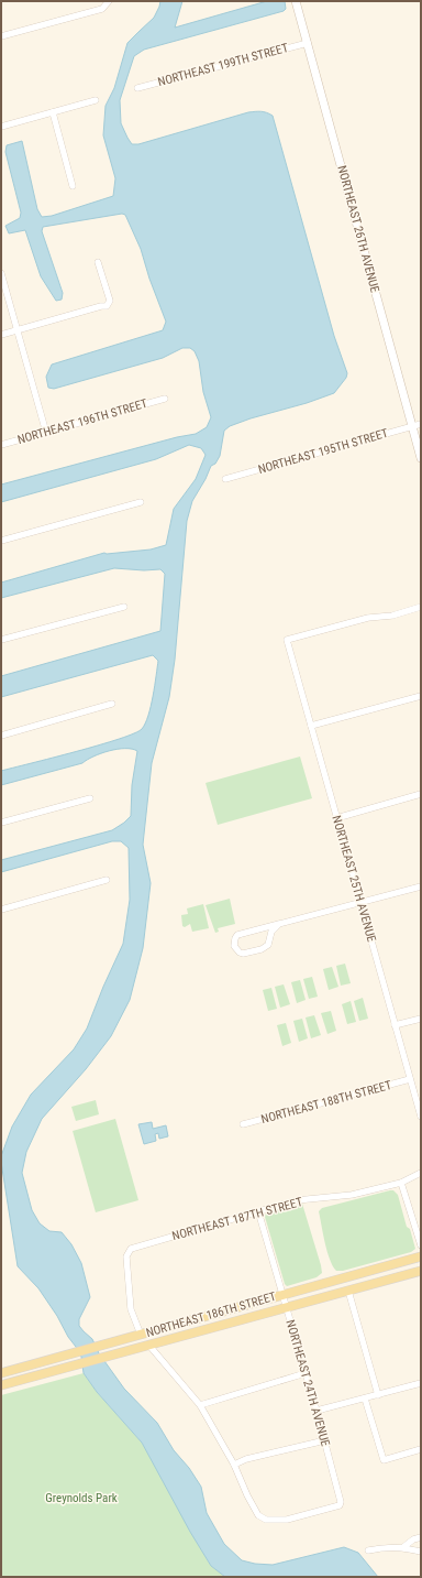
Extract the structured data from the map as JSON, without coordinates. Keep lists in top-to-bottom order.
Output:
{
  "streets": {
    "main road": ["NORTHEAST 186TH STREET"],
    "street": [
      "NORTHEAST 199TH STREET",
      "NORTHEAST 26TH AVENUE",
      "NORTHEAST 196TH STREET",
      "NORTHEAST 195TH STREET",
      "NORTHEAST 25TH AVENUE",
      "NORTHEAST 188TH STREET",
      "NORTHEAST 187TH STREET",
      "NORTHEAST 24TH AVENUE"
    ]
  },
  "crossings": [
    ["NORTHEAST 199TH STREET", "NORTHEAST 26TH AVENUE"],
    ["NORTHEAST 26TH AVENUE", "NORTHEAST 195TH STREET"],
    ["NORTHEAST 25TH AVENUE", "NORTHEAST 188TH STREET"],
    ["NORTHEAST 187TH STREET", "NORTHEAST 186TH STREET"],
    ["NORTHEAST 187TH STREET", "NORTHEAST 24TH AVENUE"],
    ["NORTHEAST 186TH STREET", "NORTHEAST 24TH AVENUE"]
  ],
  "parks": ["Greynolds Park"]
}
